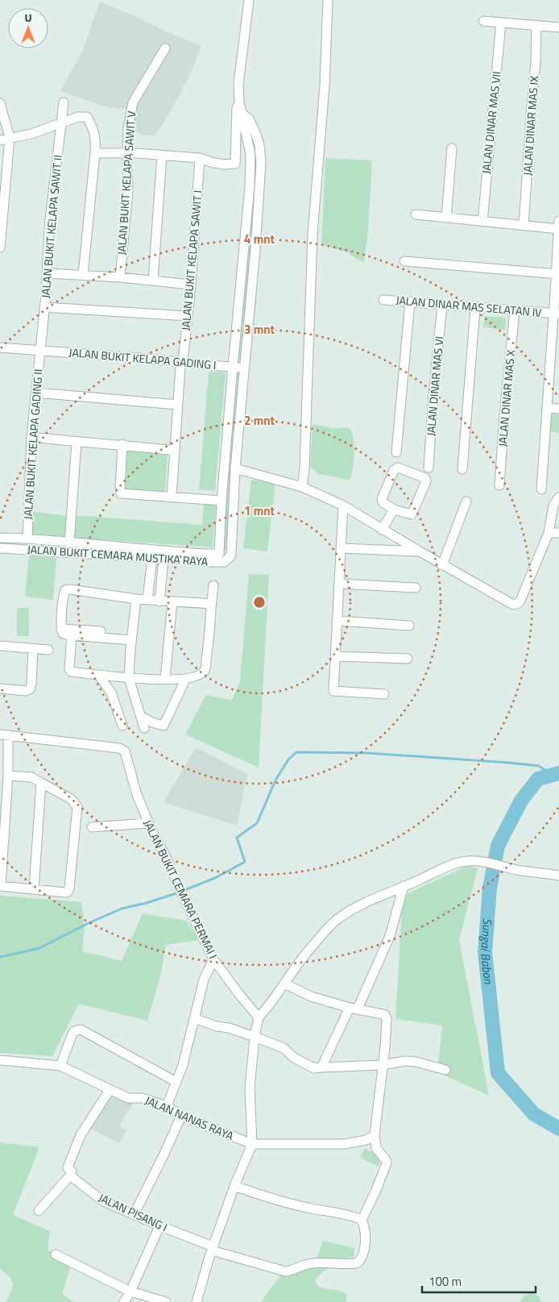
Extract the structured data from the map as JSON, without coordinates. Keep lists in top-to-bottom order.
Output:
{
  "streets": {
    "street": [
      "JALAN DINAR MAS VII",
      "JALAN DINAR MAS IX",
      "JALAN BUKIT KELAPA SAWIT V",
      "JALAN BUKIT KELAPA SAWIT II",
      "JALAN BUKIT KELAPA SAWIT I",
      "JALAN DINAR MAS SELATAN IV",
      "JALAN BUKIT KELAPA GADING I",
      "JALAN DINAR MAS VI",
      "JALAN DINAR MAS X",
      "JALAN BUKIT KELAPA GADING II",
      "JALAN BUKIT CEMARA MUSTIKA RAYA",
      "JALAN BUKIT CEMARA PERMAI I",
      "JALAN NANAS RAYA",
      "JALAN PISANG I"
    ]
  },
  "crossings": [
    ["JALAN BUKIT KELAPA SAWIT II", "JALAN BUKIT KELAPA GADING I"],
    ["JALAN BUKIT KELAPA SAWIT II", "JALAN BUKIT KELAPA GADING II"],
    ["JALAN BUKIT KELAPA SAWIT I", "JALAN BUKIT KELAPA GADING I"],
    ["JALAN DINAR MAS SELATAN IV", "JALAN DINAR MAS VI"],
    ["JALAN DINAR MAS SELATAN IV", "JALAN DINAR MAS X"],
    ["JALAN BUKIT KELAPA GADING I", "JALAN BUKIT KELAPA GADING II"],
    ["JALAN BUKIT KELAPA GADING II", "JALAN BUKIT CEMARA MUSTIKA RAYA"]
  ],
  "water": ["Sungai Babon"],
  "scale_bar": "100 m",
  "north": "top",
  "rings": [
    "4 mnt",
    "3 mnt",
    "2 mnt",
    "1 mnt"
  ]
}
